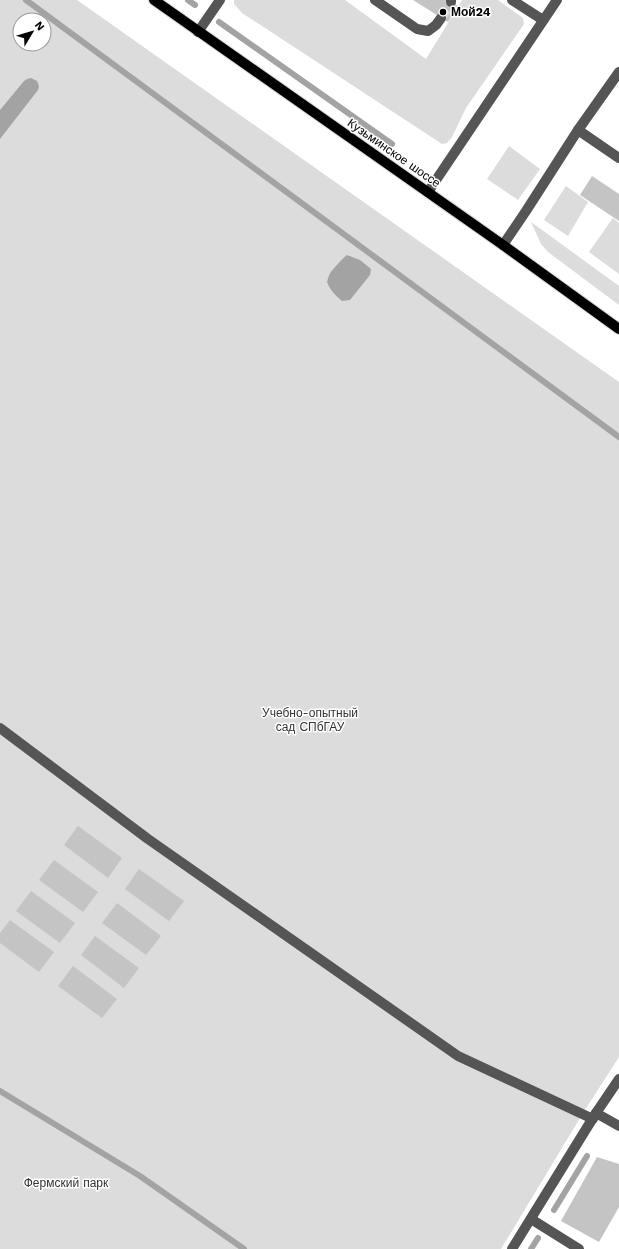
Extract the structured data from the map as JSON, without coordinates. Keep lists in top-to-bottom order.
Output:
{
  "streets": {
    "main road": ["Кузьминское шоссе"]
  },
  "parks": ["Учебно-опытный сад СПбГАУ", "Фермский парк"],
  "places": ["Мой24"],
  "north": "top right"
}
